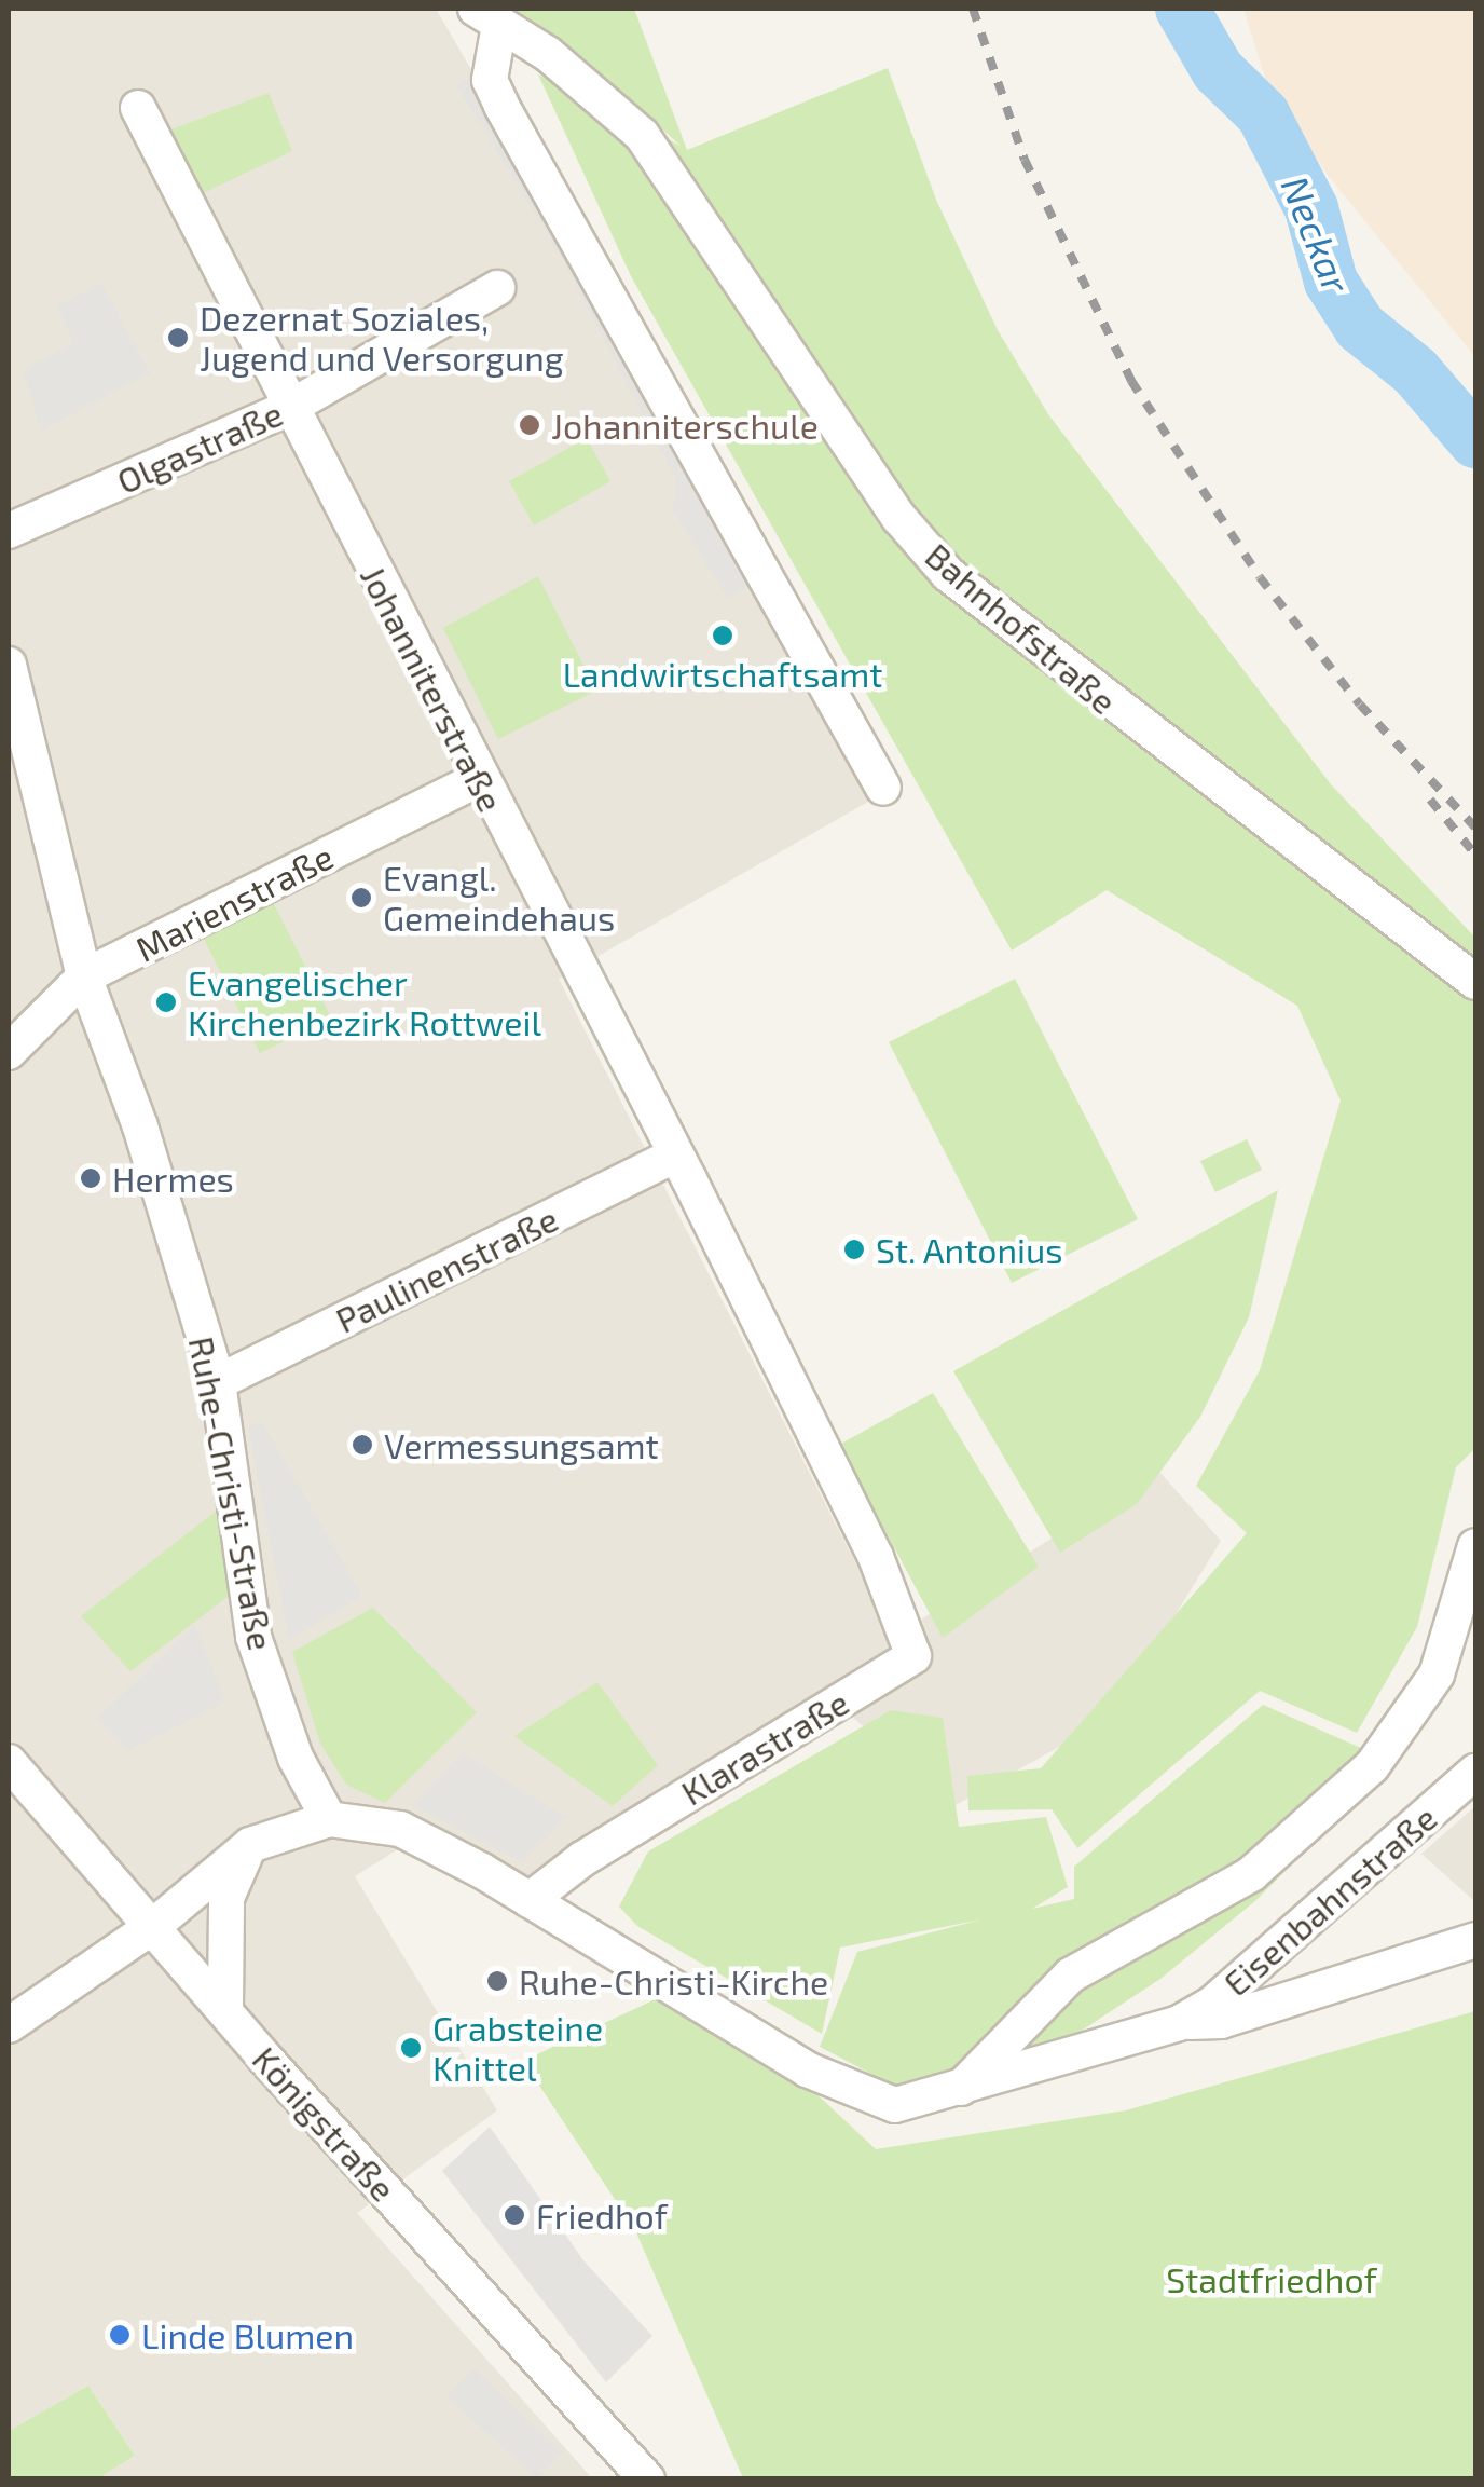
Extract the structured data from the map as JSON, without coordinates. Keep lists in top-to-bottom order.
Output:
{
  "streets": {
    "street": [
      "Olgastraße",
      "Bahnhofstraße",
      "Johanniterstraße",
      "Marienstraße",
      "Paulinenstraße",
      "Ruhe-Christi-Straße",
      "Klarastraße",
      "Eisenbahnstraße",
      "Königstraße"
    ]
  },
  "crossings": [
    ["Olgastraße", "Johanniterstraße"],
    ["Johanniterstraße", "Marienstraße"],
    ["Johanniterstraße", "Paulinenstraße"],
    ["Johanniterstraße", "Klarastraße"],
    ["Marienstraße", "Ruhe-Christi-Straße"],
    ["Paulinenstraße", "Ruhe-Christi-Straße"],
    ["Ruhe-Christi-Straße", "Eisenbahnstraße"],
    ["Klarastraße", "Eisenbahnstraße"],
    ["Eisenbahnstraße", "Königstraße"]
  ],
  "water": ["Neckar"],
  "parks": ["Stadtfriedhof"],
  "places": [
    "Dezernat Soziales, Jugend und Versorgung",
    "Johanniterschule",
    "Landwirtschaftsamt",
    "Evangl. Gemeindehaus",
    "Evangelischer Kirchenbezirk Rottweil",
    "Hermes",
    "St. Antonius",
    "Vermessungsamt",
    "Ruhe-Christi-Kirche",
    "Grabsteine Knittel",
    "Friedhof",
    "Linde Blumen"
  ]
}
